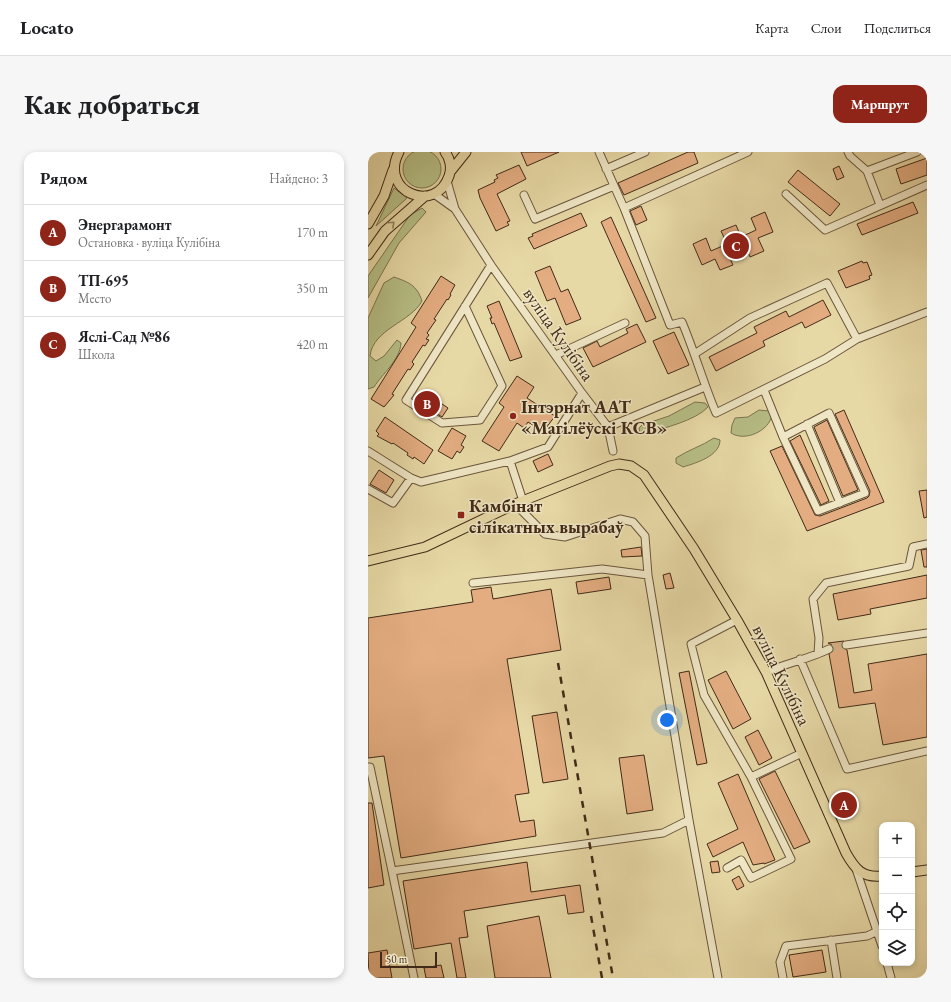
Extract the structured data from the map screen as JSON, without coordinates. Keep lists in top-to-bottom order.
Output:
{
  "streets": {
    "main road": ["вуліца Кулібіна"]
  },
  "places": {
    "other": ["Інтэрнат ААТ «Магілёўскі КСВ»"],
    "transit": ["Камбінат сілікатных вырабаў"]
  },
  "scale_bar": "50 m",
  "page": {
    "header": "Locato",
    "nav": ["Карта", "Слои", "Поделиться"],
    "buttons": "Маршрут",
    "title": "Как добраться",
    "heading": ["Рядом", "Найдено: 3"],
    "list": [
      {
        "mark": "A",
        "name": "Энергарамонт",
        "note": "Остановка · вуліца Кулібіна",
        "value": "170 m"
      },
      {
        "mark": "B",
        "name": "ТП-695",
        "note": "Место",
        "value": "350 m"
      },
      {
        "mark": "C",
        "name": "Яслі-Сад №86",
        "note": "Школа",
        "value": "420 m"
      }
    ],
    "pins": ["C", "B", "A"],
    "map_buttons": ["+", "−"],
    "scale": "50 m"
  }
}
